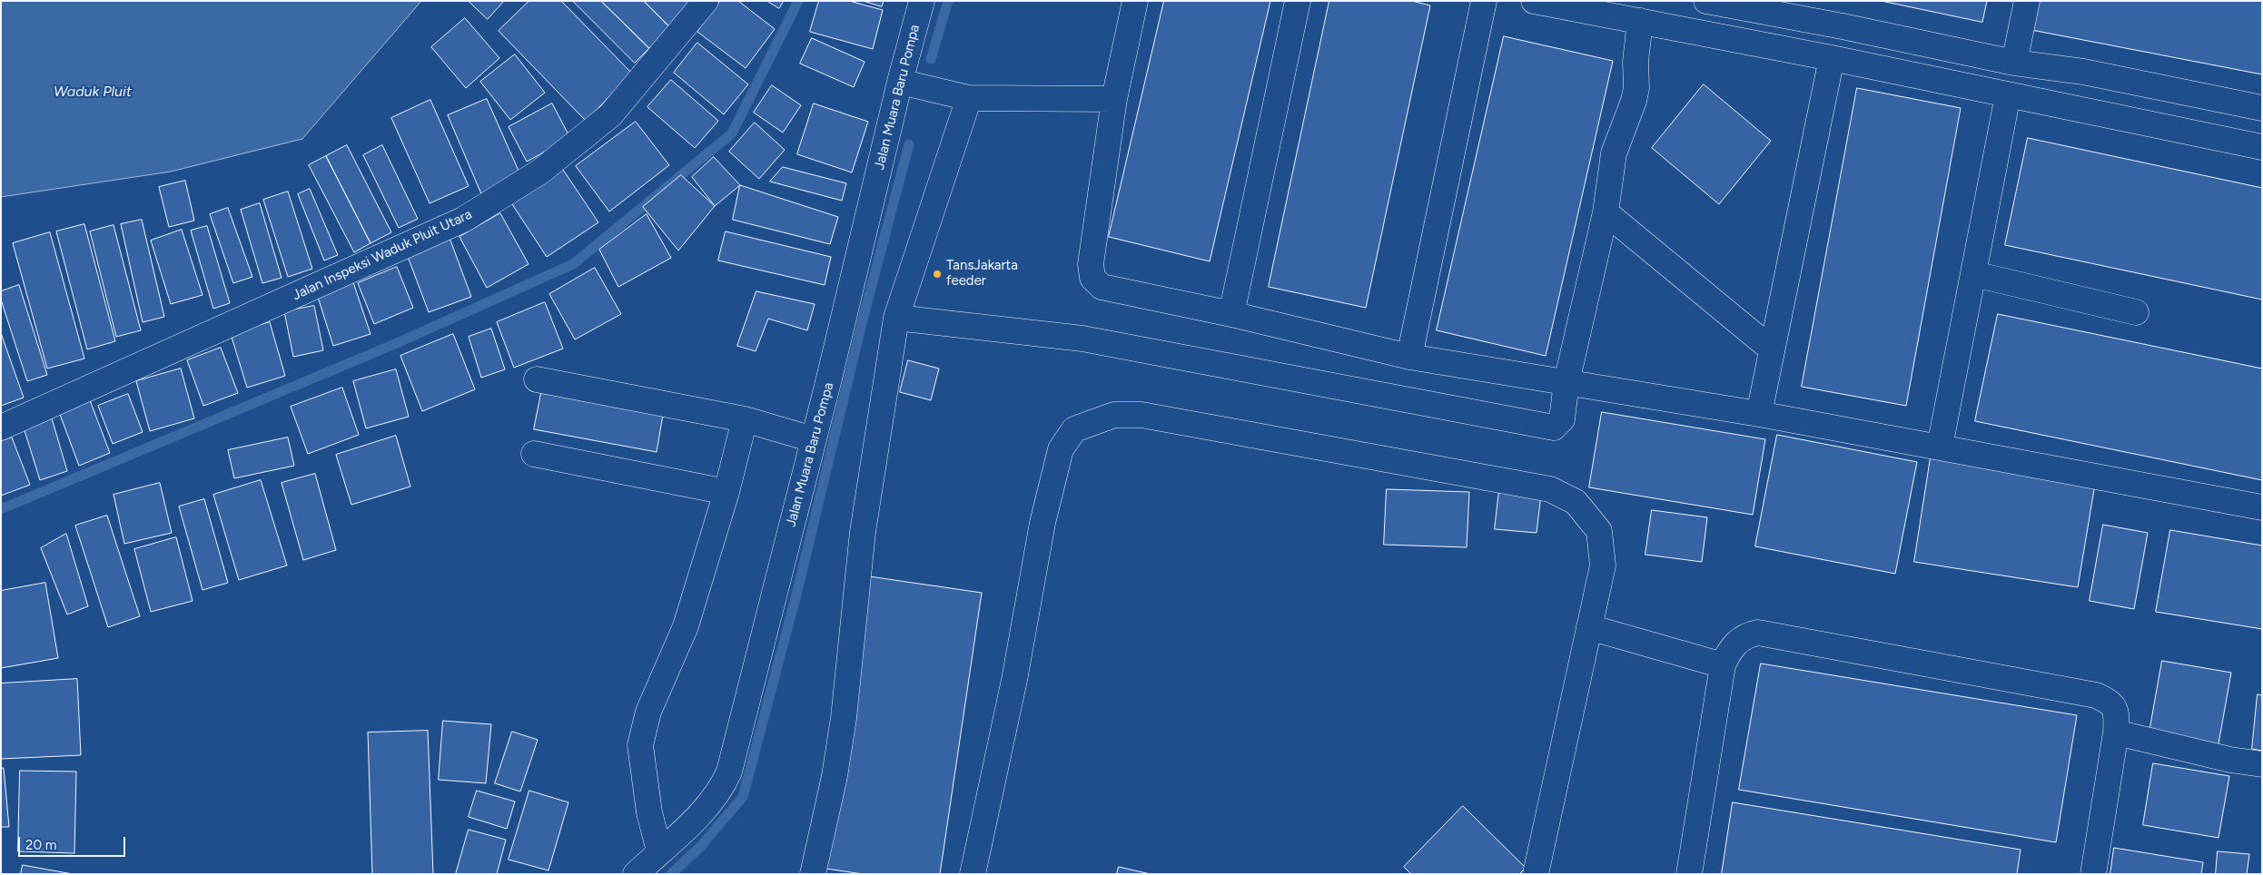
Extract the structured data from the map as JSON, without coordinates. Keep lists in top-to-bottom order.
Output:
{
  "streets": {
    "street": ["Jalan Muara Baru Pompa", "Jalan Inspeksi Waduk Pluit Utara"]
  },
  "water": ["Waduk Pluit"],
  "places": ["TansJakarta feeder"],
  "scale_bar": "20 m"
}
